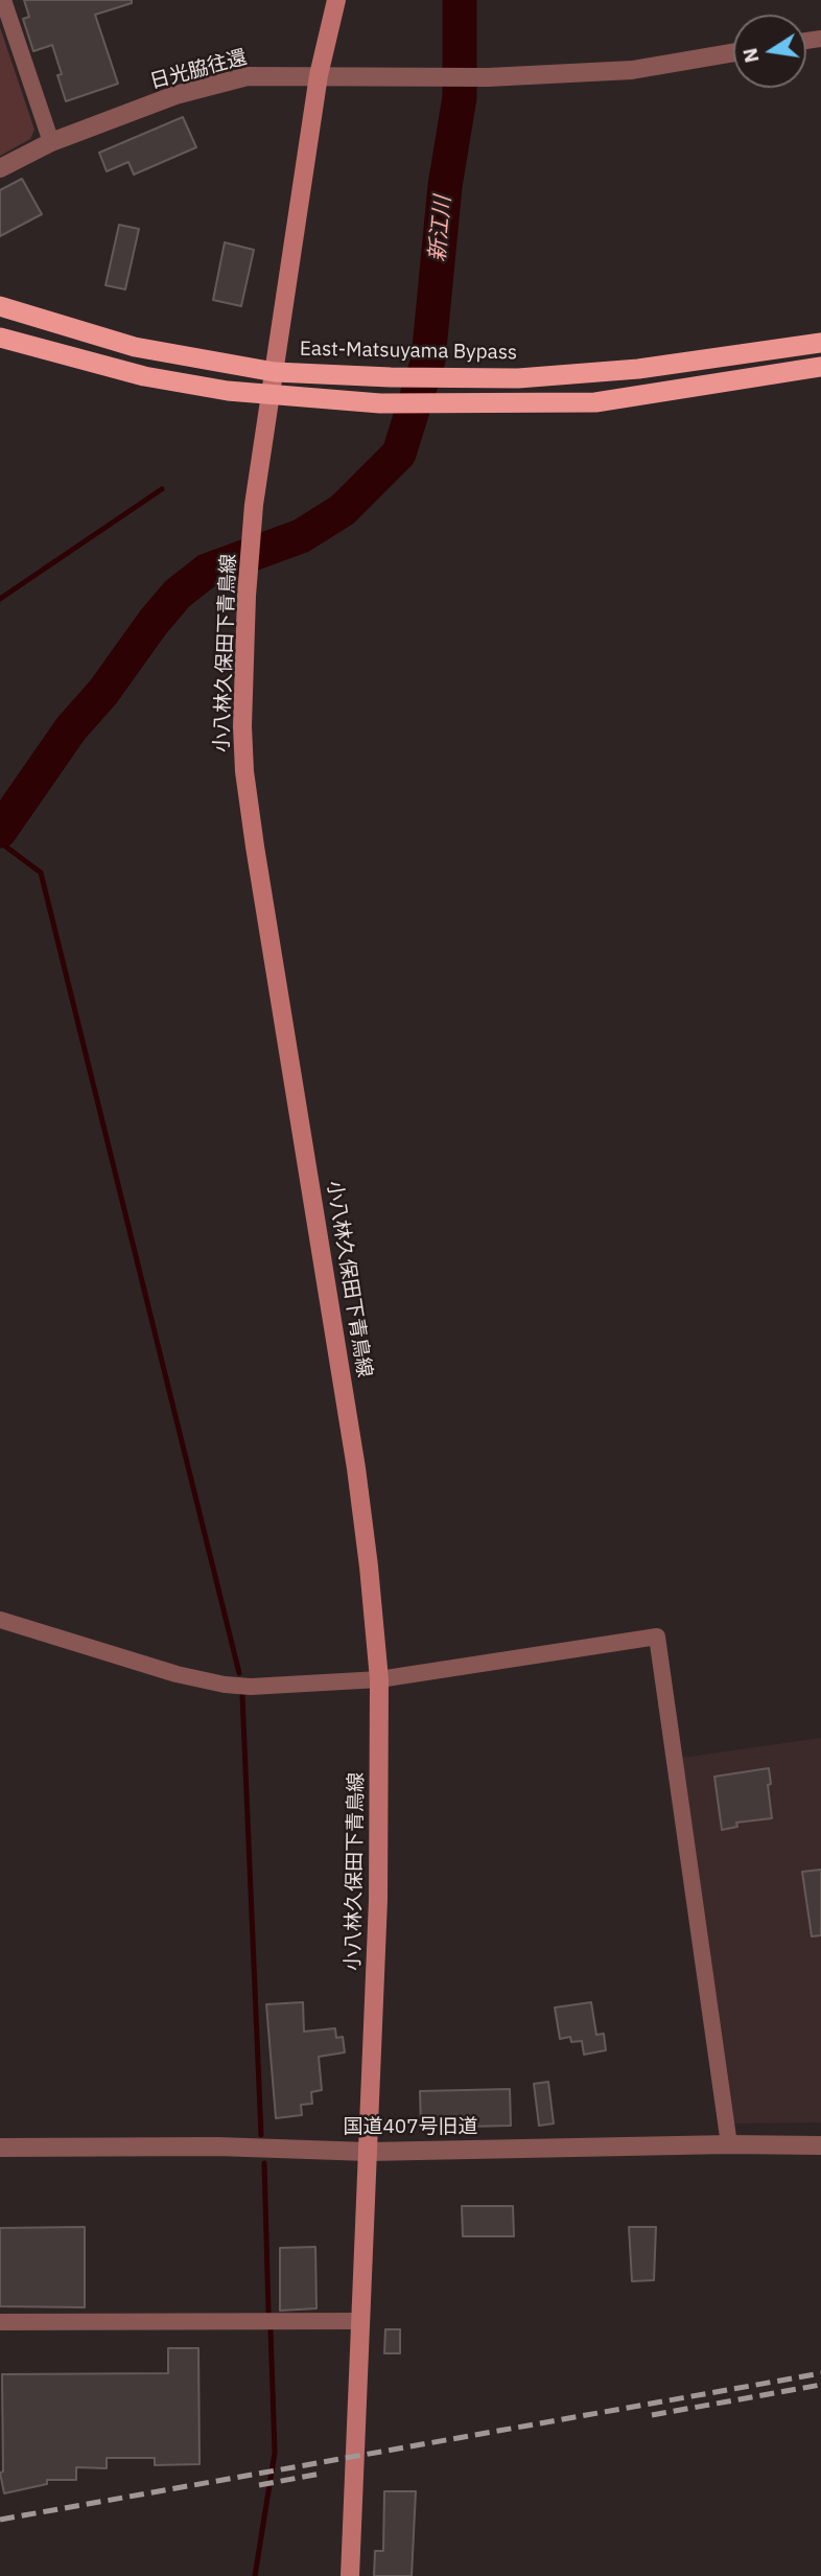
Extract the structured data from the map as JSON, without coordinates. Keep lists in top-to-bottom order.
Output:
{
  "streets": {
    "highway": ["East-Matsuyama Bypass"],
    "main road": ["小八林久保田下青鳥線"],
    "street": ["日光脇往還", "国道407号旧道"]
  },
  "crossings": [
    ["日光脇往還", "小八林久保田下青鳥線"],
    ["East-Matsuyama Bypass", "小八林久保田下青鳥線"],
    ["小八林久保田下青鳥線", "国道407号旧道"]
  ],
  "water": ["新江川"],
  "north": "left"
}
